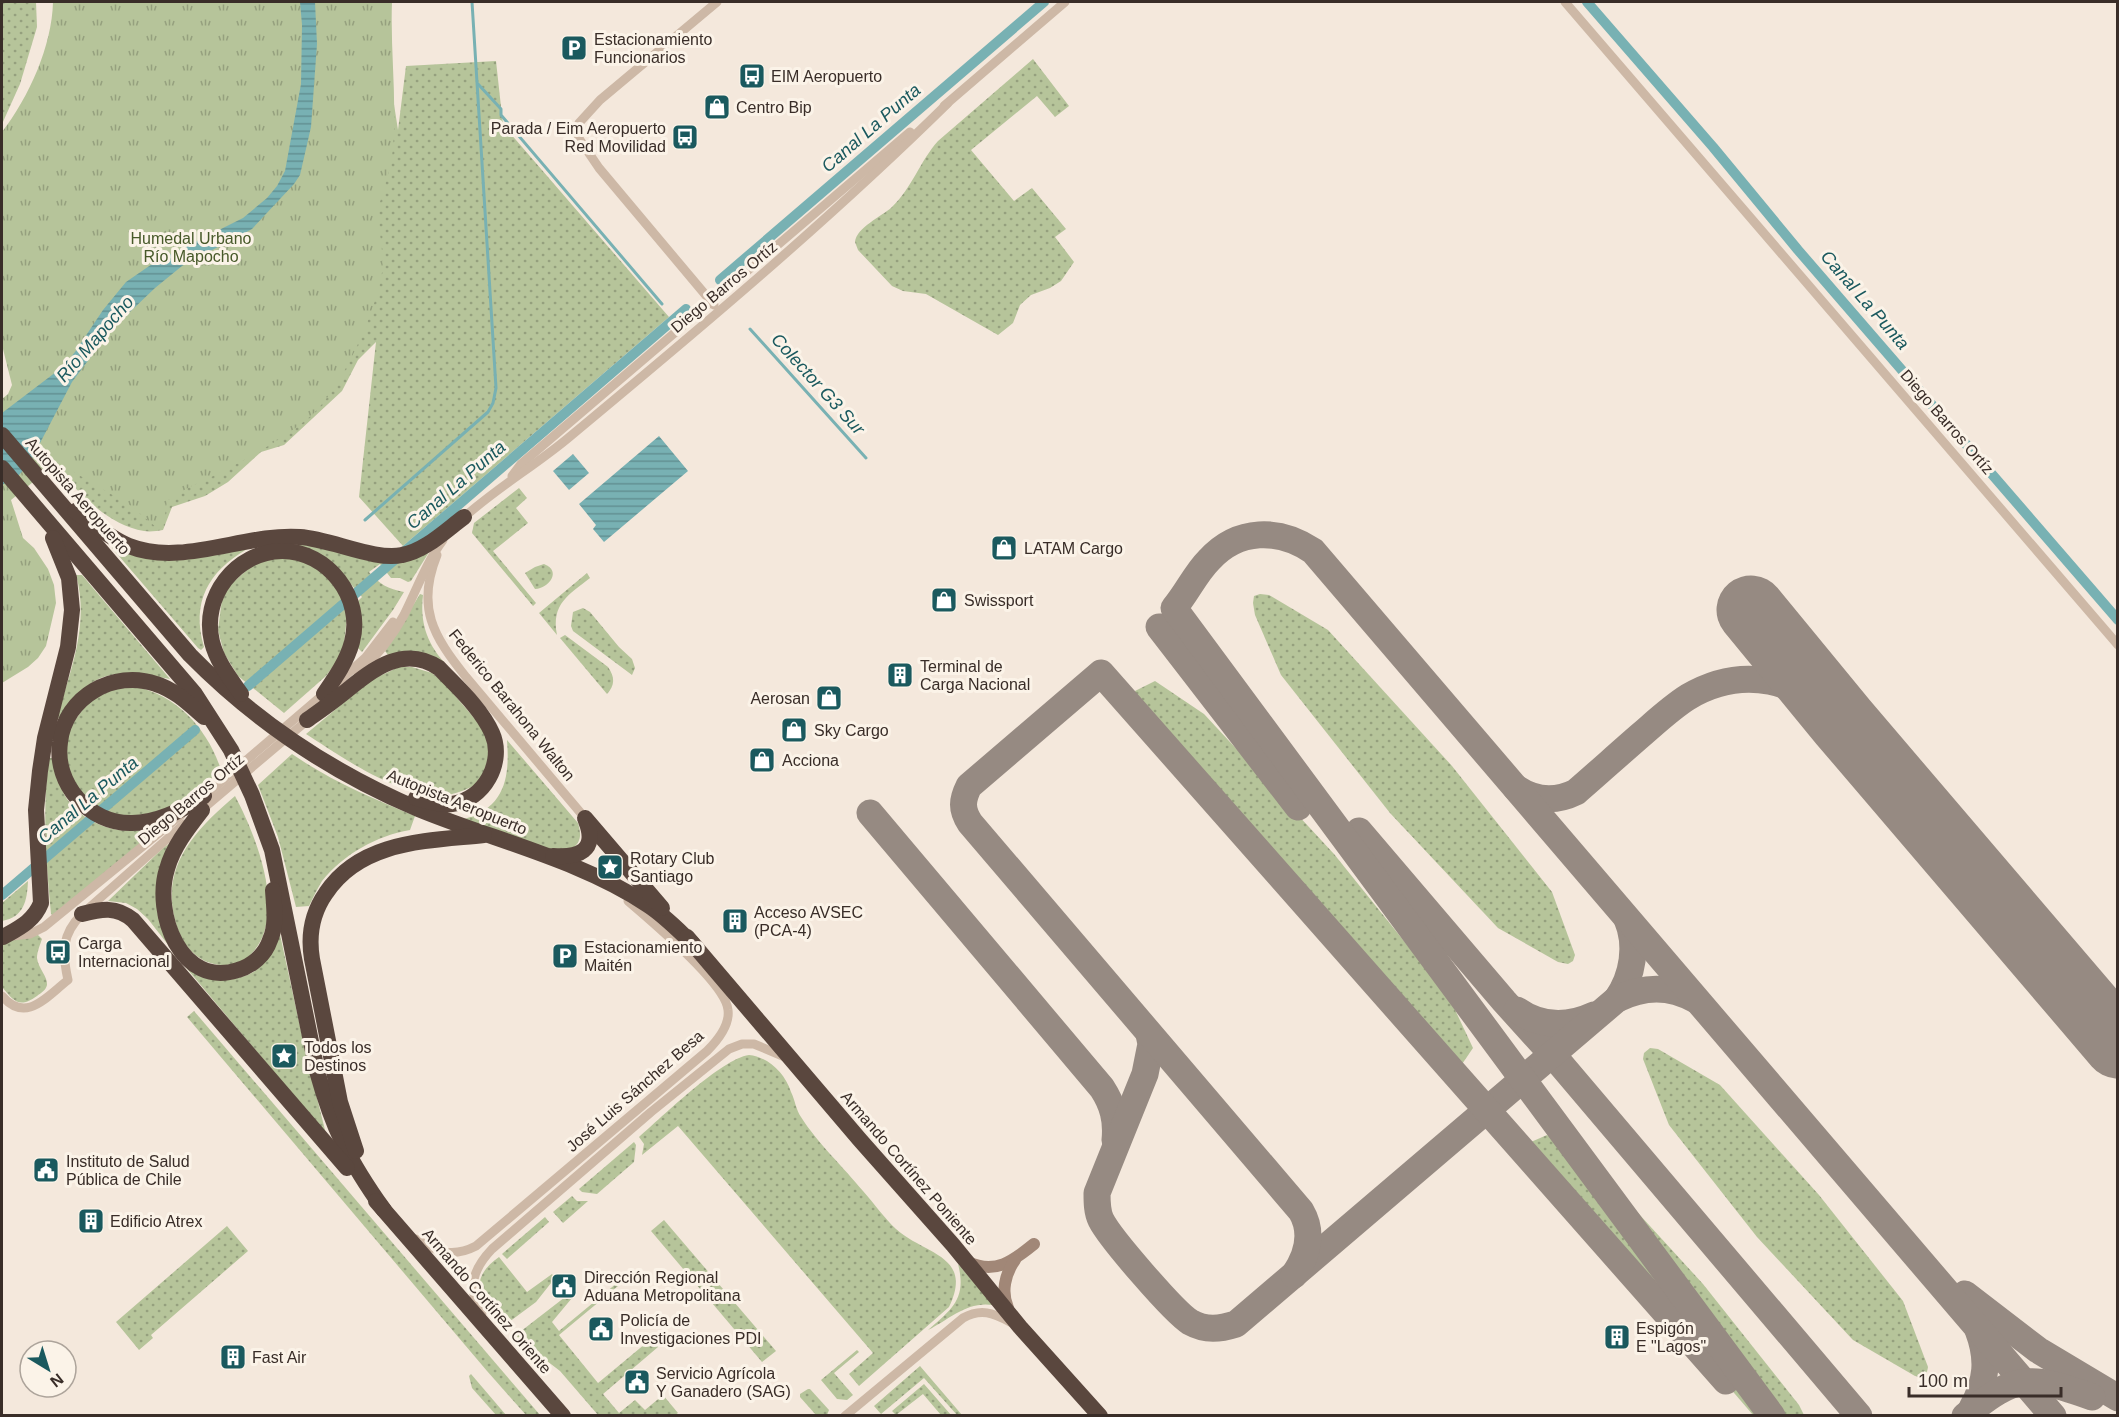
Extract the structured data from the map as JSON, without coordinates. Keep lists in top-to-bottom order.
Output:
{
  "streets": {
    "highway": ["Autopista Aeropuerto", "Armando Cortínez Poniente", "Armando Cortínez Oriente"],
    "street": ["Diego Barros Ortíz", "Federico Barahona Walton", "José Luis Sánchez Besa"]
  },
  "crossings": [
    ["Diego Barros Ortíz", "Federico Barahona Walton"],
    ["Autopista Aeropuerto", "José Luis Sánchez Besa"],
    ["Autopista Aeropuerto", "Armando Cortínez Poniente"],
    ["José Luis Sánchez Besa", "Armando Cortínez Poniente"],
    ["José Luis Sánchez Besa", "Armando Cortínez Oriente"]
  ],
  "water": ["Canal La Punta", "Río Mapocho", "Colector G3 Sur"],
  "parks": ["Humedal Urbano Río Mapocho"],
  "places": {
    "parking": ["Estacionamiento Funcionarios", "Estacionamiento Maitén"],
    "bus stop": ["EIM Aeropuerto", "Parada / Eim Aeropuerto Red Movilidad", "Carga Internacional"],
    "shop": [
      "Centro Bip",
      "LATAM Cargo",
      "Swissport",
      "Aerosan",
      "Sky Cargo",
      "Acciona"
    ],
    "building": [
      "Terminal de Carga Nacional",
      "Acceso AVSEC (PCA-4)",
      "Edificio Atrex",
      "Espigón E \"Lagos\"",
      "Fast Air"
    ],
    "place": ["Rotary Club Santiago", "Todos los Destinos"],
    "public building": [
      "Instituto de Salud Pública de Chile",
      "Dirección Regional Aduana Metropolitana",
      "Policía de Investigaciones PDI",
      "Servicio Agrícola Y Ganadero (SAG)"
    ]
  },
  "scale_bar": "100 m",
  "north": "bottom right"
}
